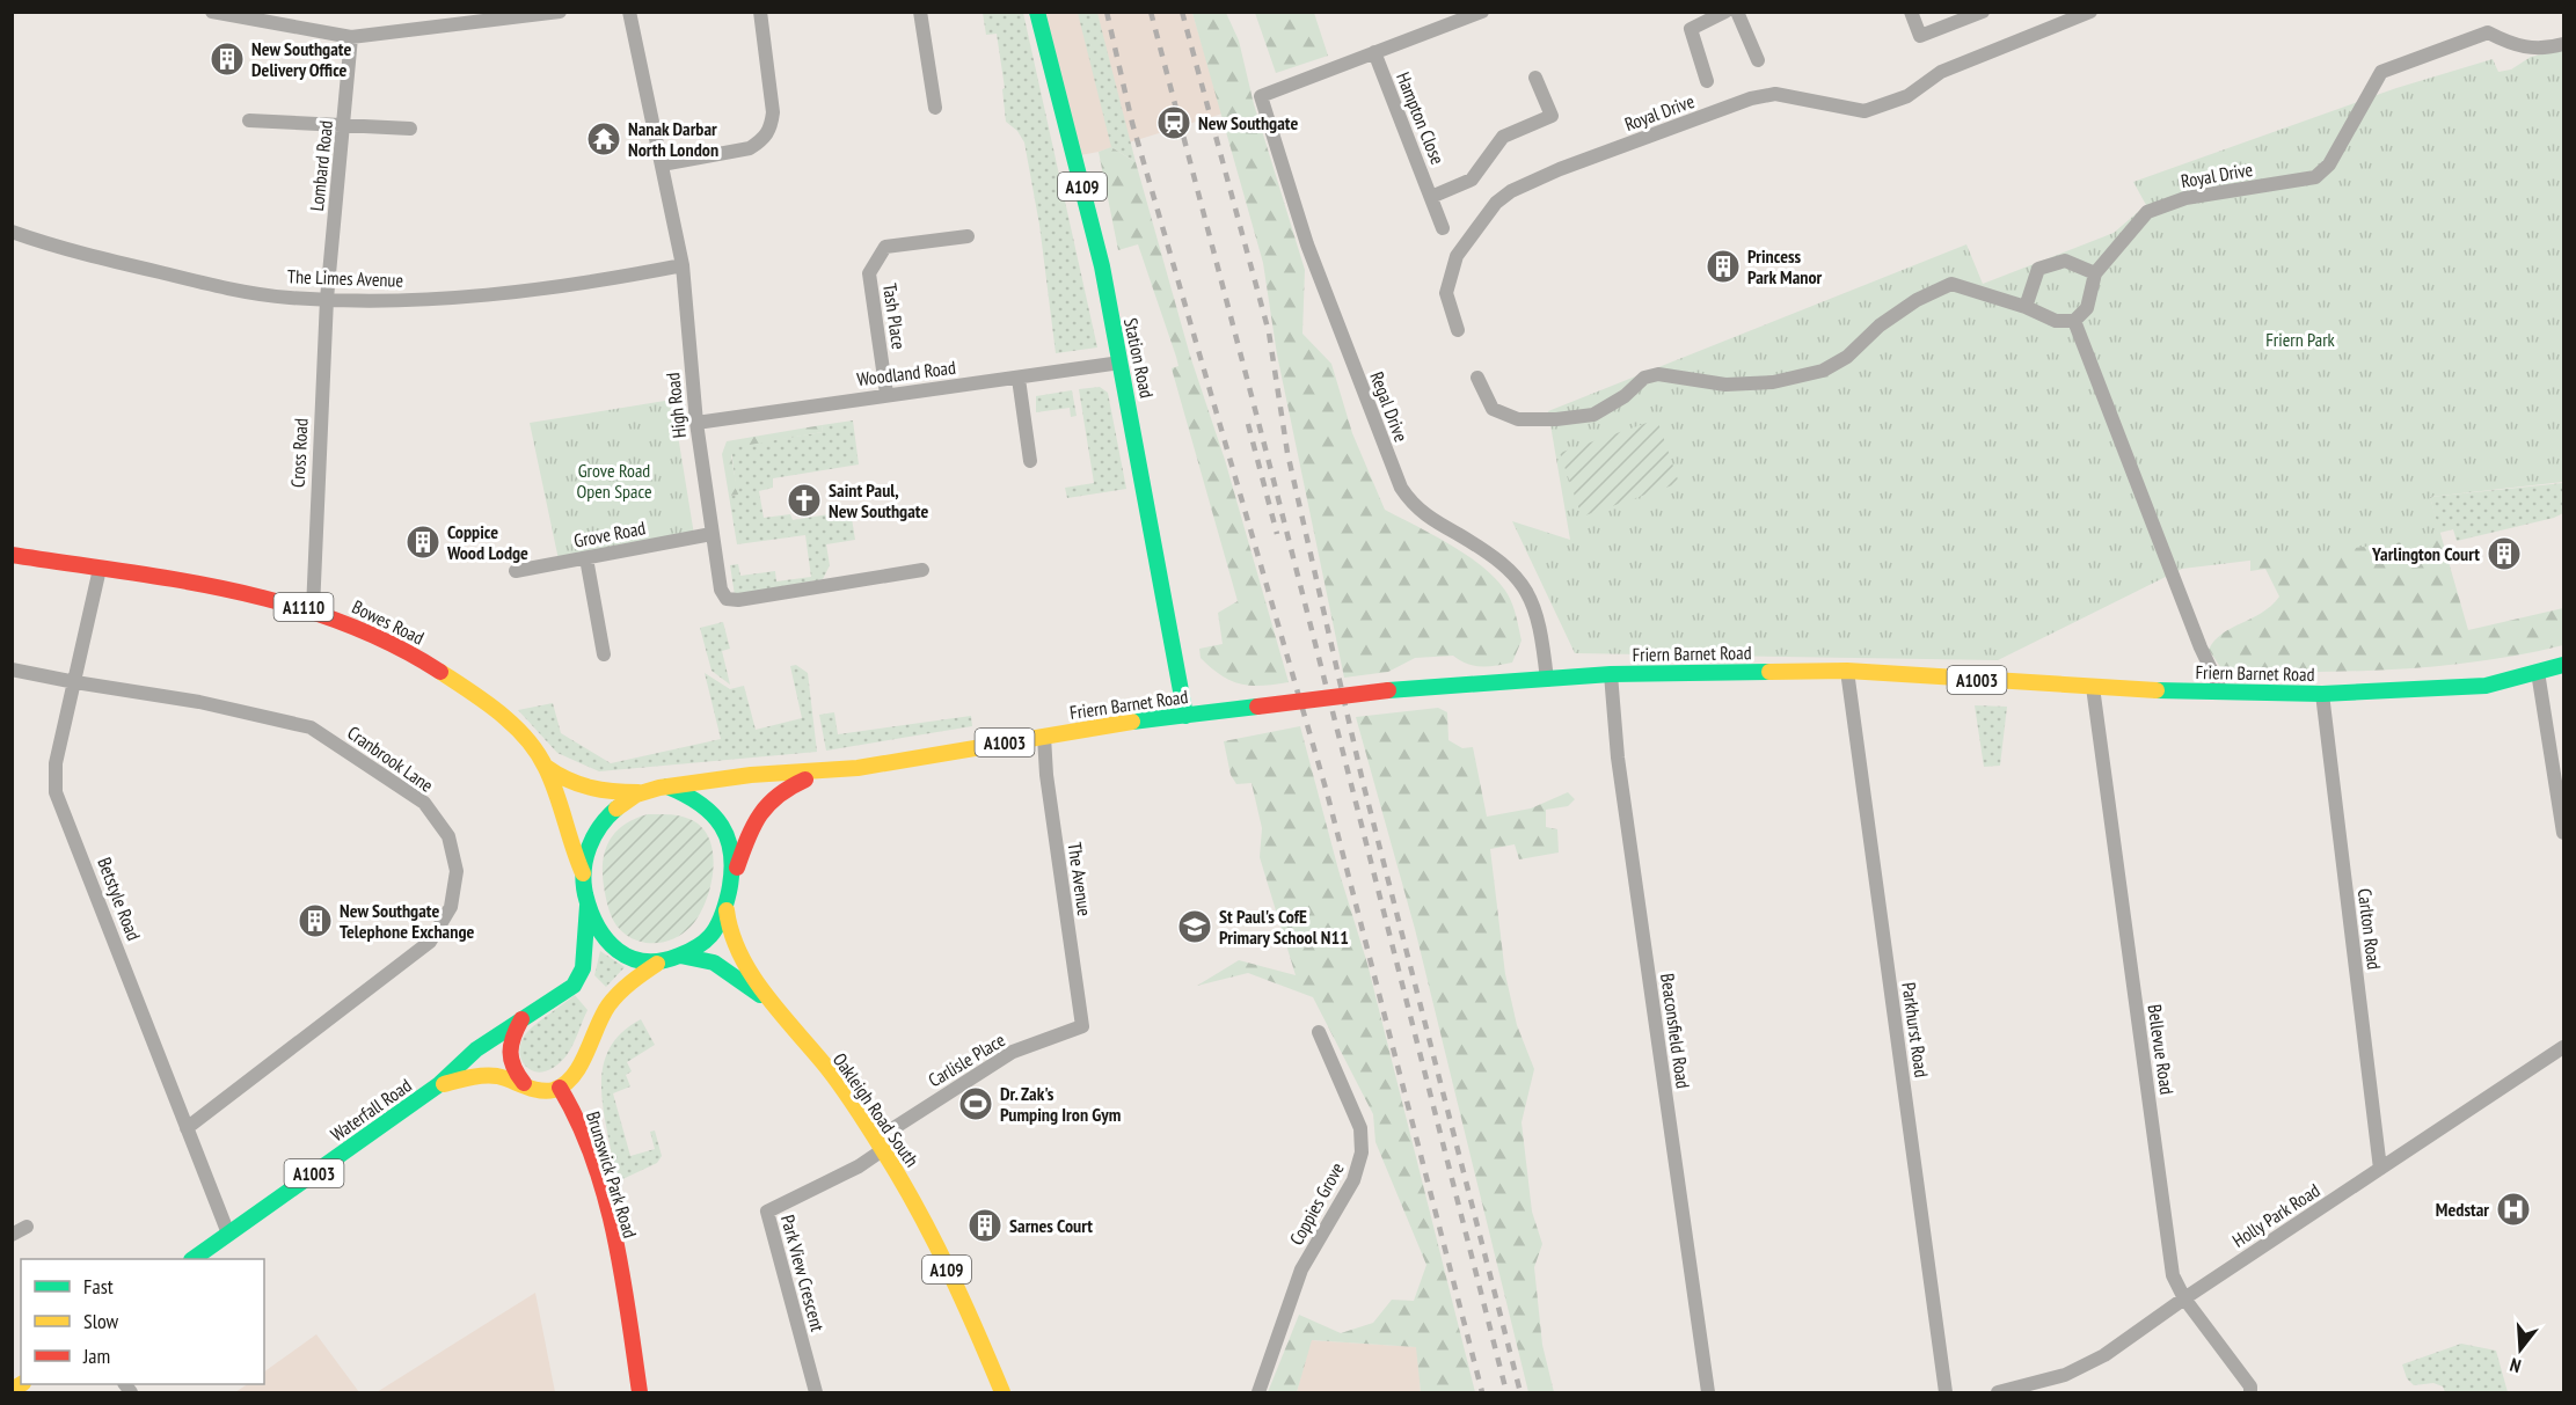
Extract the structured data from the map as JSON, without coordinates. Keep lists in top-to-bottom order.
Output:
{
  "streets": {
    "main road": [
      "A109",
      "Station Road",
      "A1110",
      "Bowes Road",
      "Friern Barnet Road",
      "A1003",
      "Waterfall Road",
      "Oakleigh Road South",
      "Brunswick Park Road"
    ],
    "street": [
      "Royal Drive",
      "Hampton Close",
      "Lombard Road",
      "The Limes Avenue",
      "Tash Place",
      "Woodland Road",
      "High Road",
      "Regal Drive",
      "Cross Road",
      "Grove Road",
      "Cranbrook Lane",
      "The Avenue",
      "Betstyle Road",
      "Carlton Road",
      "Parkhurst Road",
      "Beaconsfield Road",
      "Bellevue Road",
      "Carlisle Place",
      "Coppies Grove",
      "Holly Park Road",
      "Park View Crescent"
    ]
  },
  "crossings": [
    ["Hampton Close", "Regal Drive"],
    ["Lombard Road", "The Limes Avenue"],
    ["Lombard Road", "Cross Road"],
    ["The Limes Avenue", "High Road"],
    ["The Limes Avenue", "Cross Road"],
    ["Tash Place", "Woodland Road"],
    ["Station Road", "Woodland Road"],
    ["Station Road", "Friern Barnet Road"],
    ["Woodland Road", "High Road"],
    ["High Road", "Grove Road"],
    ["Regal Drive", "Friern Barnet Road"],
    ["Cross Road", "Bowes Road"],
    ["Bowes Road", "Friern Barnet Road"],
    ["Bowes Road", "A1003"],
    ["Bowes Road", "Betstyle Road"],
    ["Bowes Road", "Oakleigh Road South"],
    ["Friern Barnet Road", "A1003"],
    ["Friern Barnet Road", "The Avenue"],
    ["Friern Barnet Road", "Carlton Road"],
    ["Friern Barnet Road", "Parkhurst Road"],
    ["Friern Barnet Road", "Beaconsfield Road"],
    ["Friern Barnet Road", "Bellevue Road"],
    ["Friern Barnet Road", "Oakleigh Road South"],
    ["A1003", "Waterfall Road"],
    ["A1003", "Oakleigh Road South"],
    ["A1003", "Brunswick Park Road"],
    ["Cranbrook Lane", "Betstyle Road"],
    ["The Avenue", "Carlisle Place"],
    ["Betstyle Road", "Waterfall Road"],
    ["Carlton Road", "Holly Park Road"],
    ["Bellevue Road", "Holly Park Road"],
    ["Carlisle Place", "Oakleigh Road South"],
    ["Carlisle Place", "Park View Crescent"],
    ["Oakleigh Road South", "Park View Crescent"]
  ],
  "parks": ["Friern Park", "Grove Road Open Space"],
  "places": {
    "building": [
      "New Southgate Delivery Office",
      "Princess Park Manor",
      "Coppice Wood Lodge",
      "Yarlington Court",
      "New Southgate Telephone Exchange",
      "Sarnes Court"
    ],
    "station": ["New Southgate"],
    "temple": ["Nanak Darbar North London"],
    "church": ["Saint Paul, New Southgate"],
    "school or university": ["St Paul's CofE Primary School N11"],
    "sports": ["Dr. Zak's Pumping Iron Gym"],
    "hospital": ["Medstar"]
  },
  "legend": ["Fast", "Slow", "Jam"],
  "north": "bottom"
}
